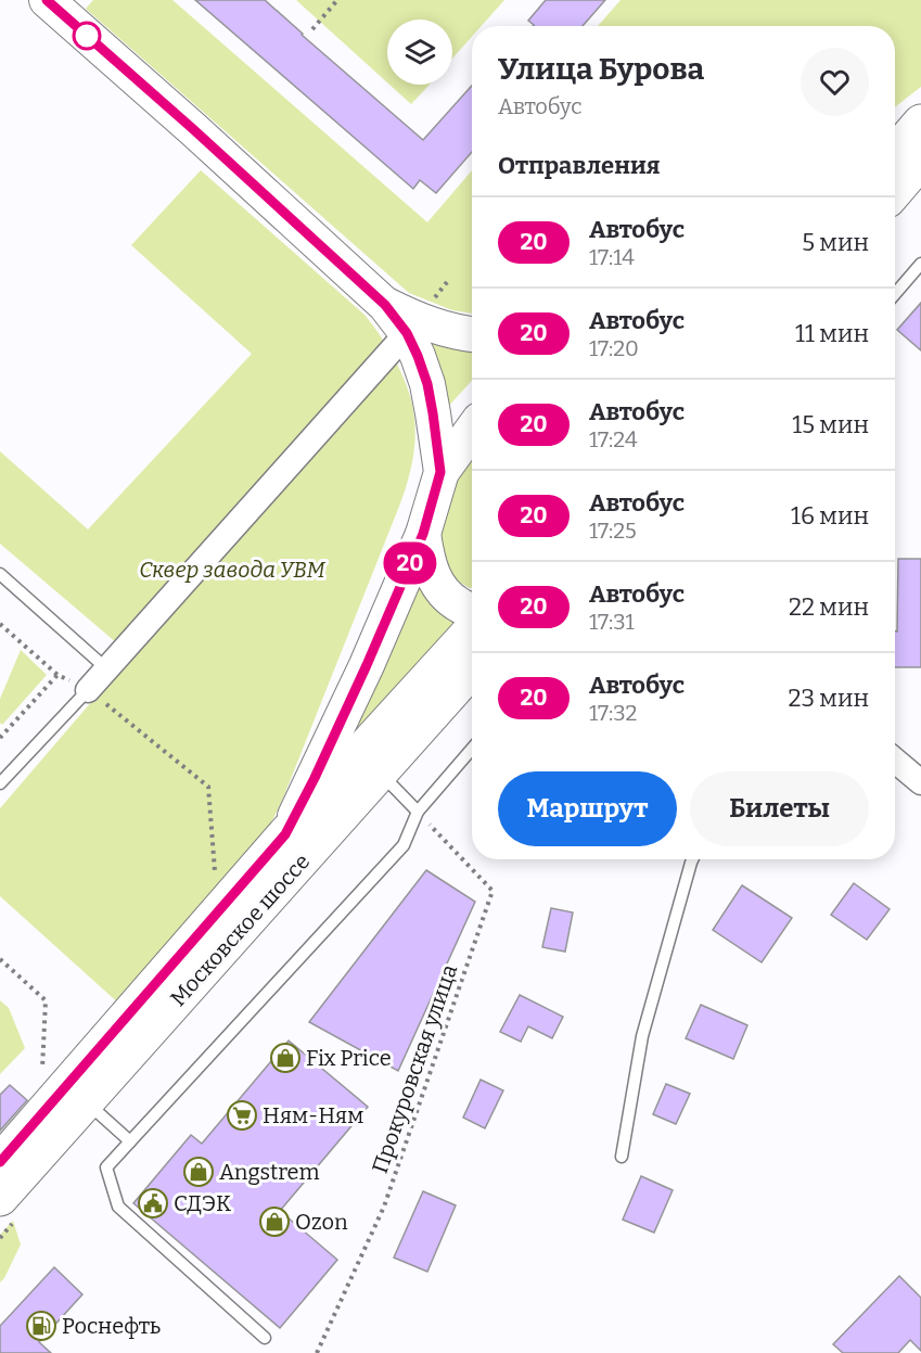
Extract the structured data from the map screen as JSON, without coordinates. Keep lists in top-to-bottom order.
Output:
{
  "streets": {
    "main road": ["Московское шоссе"],
    "path": ["Прокуровская улица"]
  },
  "parks": ["Сквер завода УВМ"],
  "places": {
    "shop": ["Fix Price", "Angstrem", "Ozon"],
    "supermarket": ["Ням-Ням"],
    "public building": ["СДЭК"],
    "fuel station": ["Роснефть"]
  },
  "lines": ["bus line 20"],
  "page": {
    "on_map": "20",
    "heading": [
      ["Улица Бурова", "Автобус"],
      "Отправления"
    ],
    "list": [
      {
        "mark": "20",
        "name": "Автобус",
        "note": "17:14",
        "value": "5 мин"
      },
      {
        "mark": "20",
        "name": "Автобус",
        "note": "17:20",
        "value": "11 мин"
      },
      {
        "mark": "20",
        "name": "Автобус",
        "note": "17:24",
        "value": "15 мин"
      },
      {
        "mark": "20",
        "name": "Автобус",
        "note": "17:25",
        "value": "16 мин"
      },
      {
        "mark": "20",
        "name": "Автобус",
        "note": "17:31",
        "value": "22 мин"
      },
      {
        "mark": "20",
        "name": "Автобус",
        "note": "17:32",
        "value": "23 мин"
      }
    ],
    "buttons": ["Маршрут", "Билеты"]
  }
}
